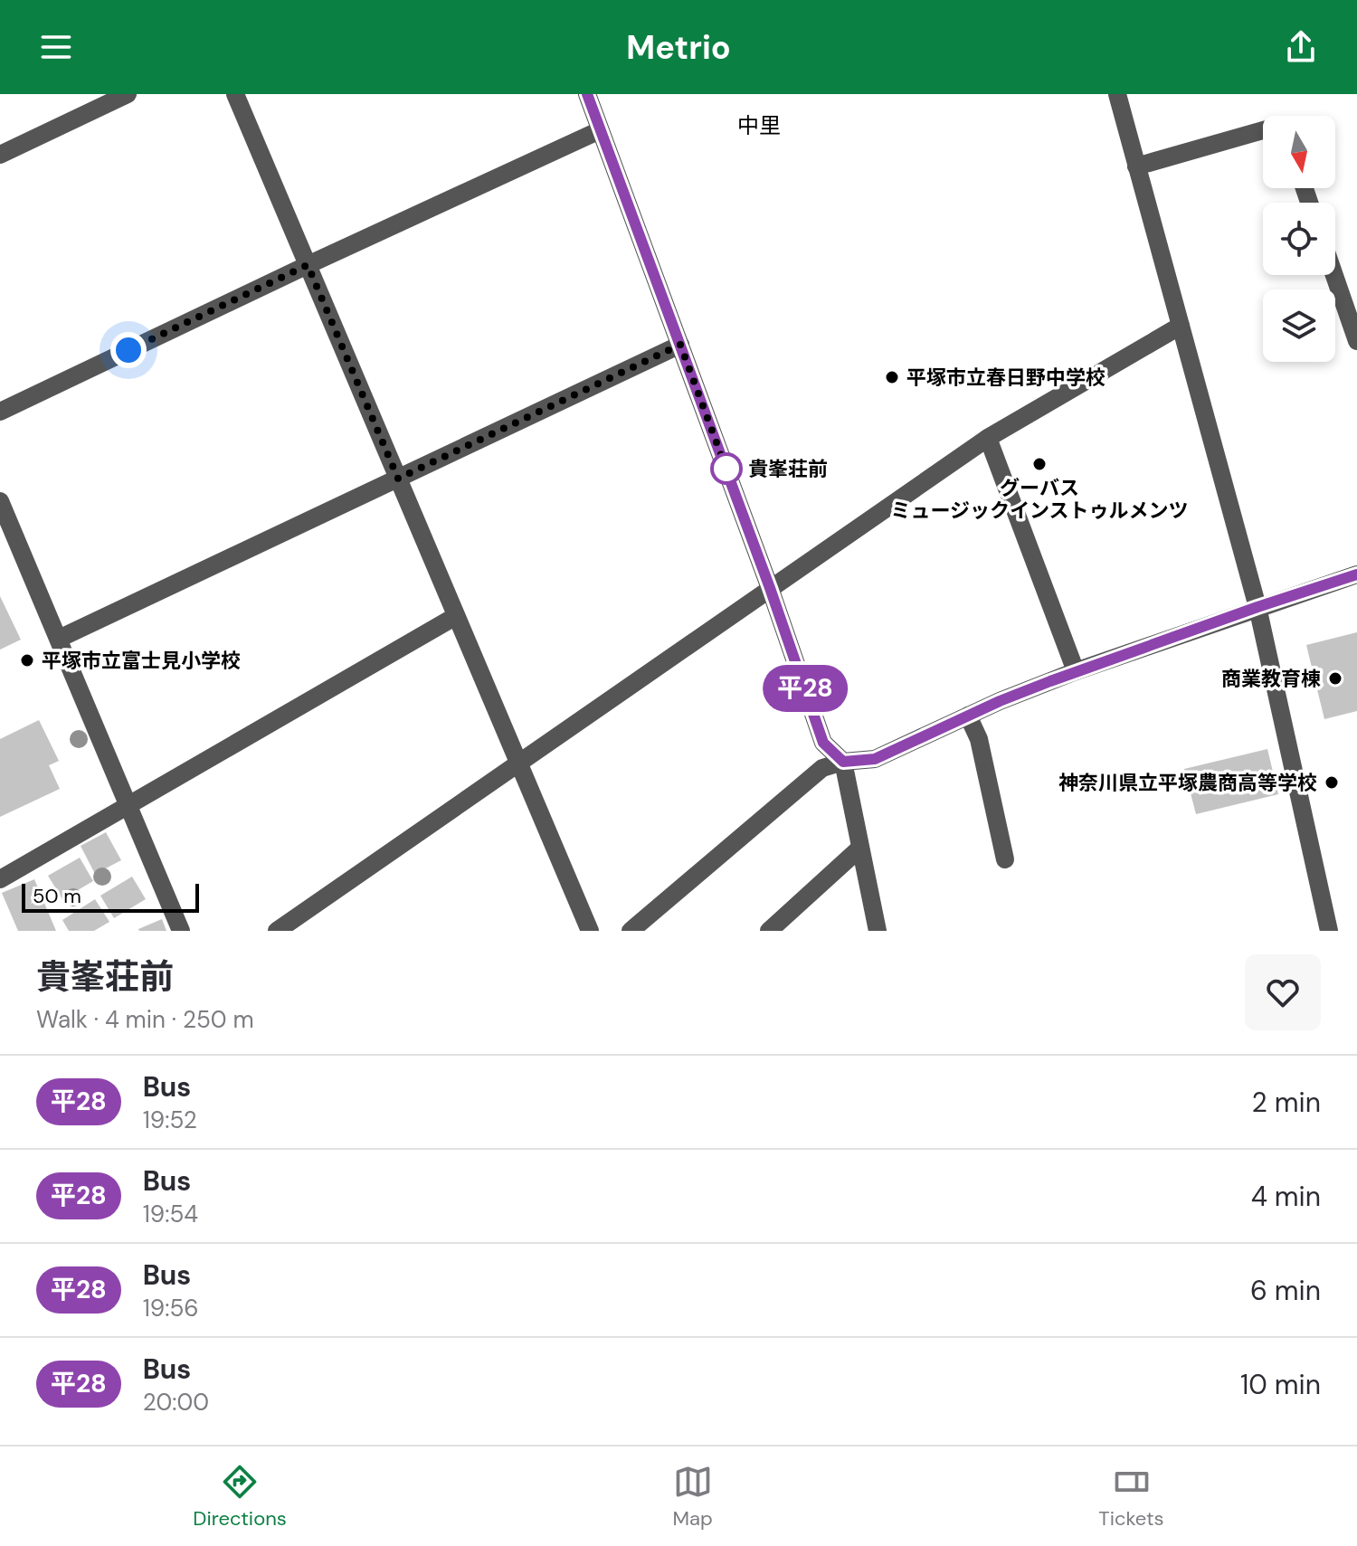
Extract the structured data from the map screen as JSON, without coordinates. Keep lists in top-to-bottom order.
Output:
{
  "districts": ["中里"],
  "places": [
    "平塚市立春日野中学校",
    "グーバス ミュージックインストゥルメンツ",
    "貴峯荘前",
    "平塚市立富士見小学校",
    "商業教育棟",
    "神奈川県立平塚農商高等学校"
  ],
  "lines": ["bus line 平28"],
  "scale_bar": "50 m",
  "north": "bottom",
  "page": {
    "header": "Metrio",
    "on_map": "平28",
    "scale": "50 m",
    "heading": ["貴峯荘前", "Walk · 4 min · 250 m"],
    "list": [
      {
        "mark": "平28",
        "name": "Bus",
        "note": "19:52",
        "value": "2 min"
      },
      {
        "mark": "平28",
        "name": "Bus",
        "note": "19:54",
        "value": "4 min"
      },
      {
        "mark": "平28",
        "name": "Bus",
        "note": "19:56",
        "value": "6 min"
      },
      {
        "mark": "平28",
        "name": "Bus",
        "note": "20:00",
        "value": "10 min"
      }
    ],
    "tabs": ["Directions", "Map", "Tickets"]
  }
}
